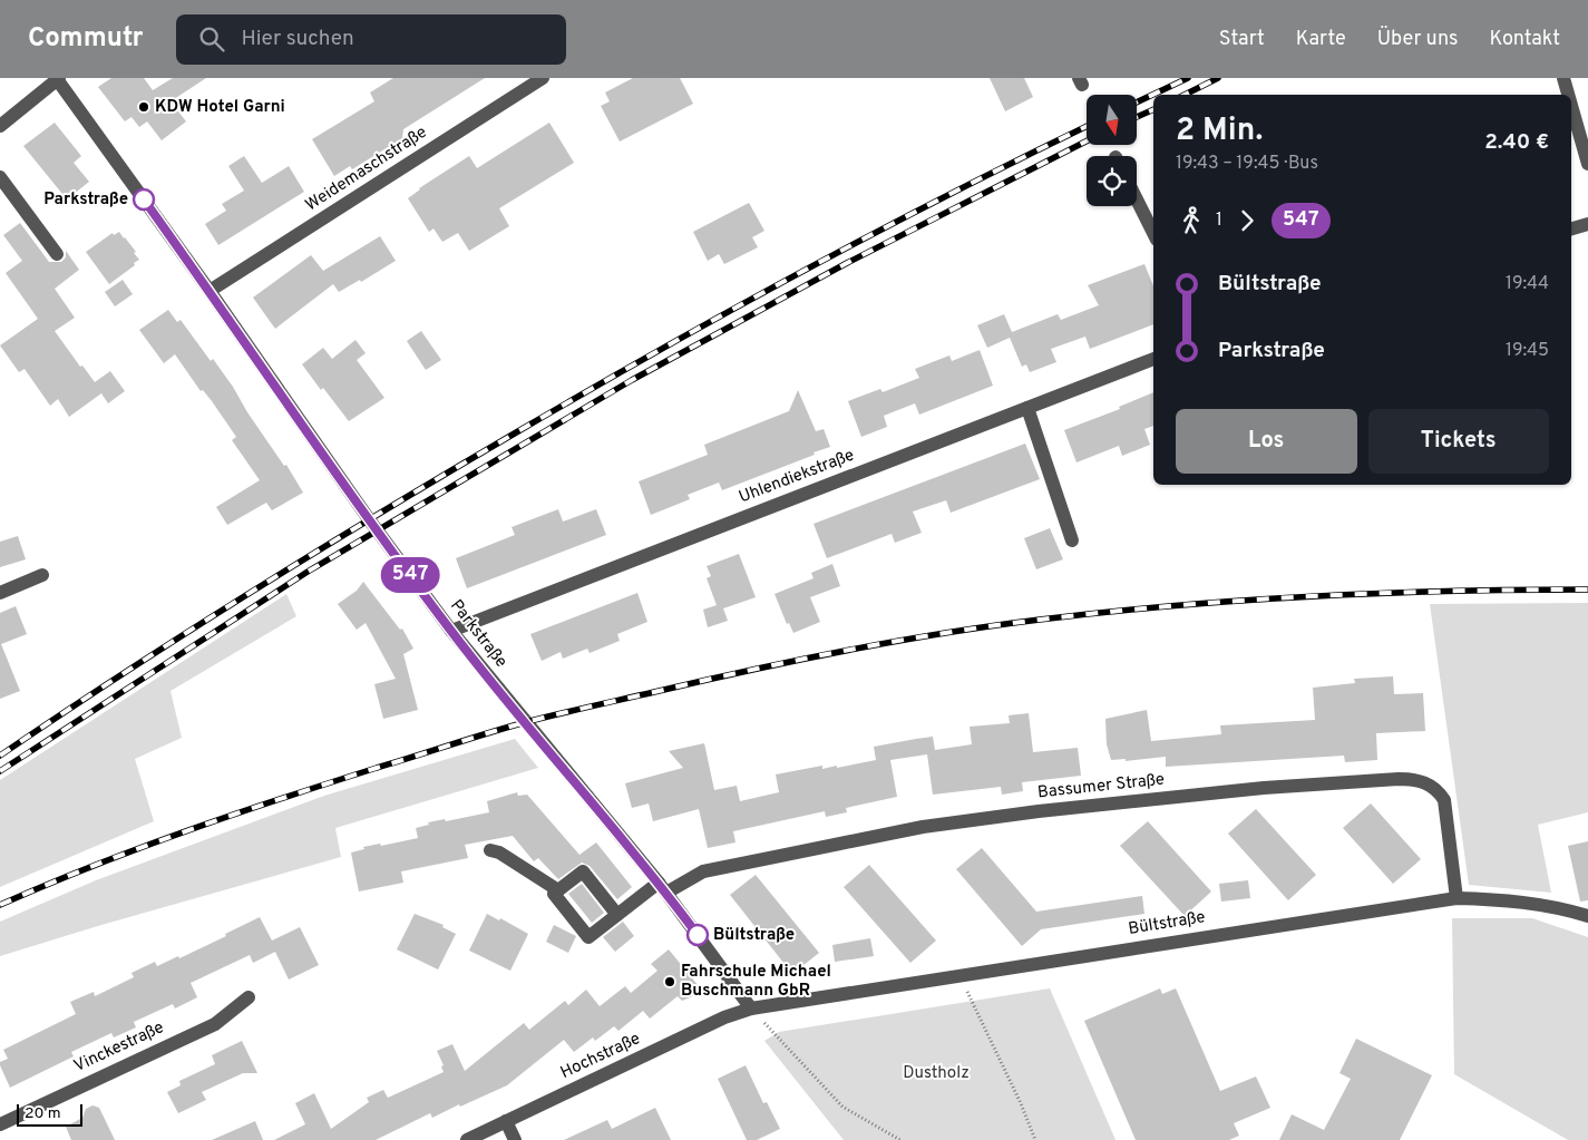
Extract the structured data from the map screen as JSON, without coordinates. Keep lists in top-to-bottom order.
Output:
{
  "streets": {
    "street": [
      "Weidemaschstraße",
      "Uhlendiekstraße",
      "Parkstraße",
      "Bassumer Straße",
      "Bültstraße",
      "Vinckestraße",
      "Hochstraße"
    ]
  },
  "crossings": [
    ["Weidemaschstraße", "Parkstraße"],
    ["Uhlendiekstraße", "Parkstraße"],
    ["Parkstraße", "Bassumer Straße"],
    ["Parkstraße", "Bültstraße"],
    ["Parkstraße", "Hochstraße"],
    ["Bassumer Straße", "Bültstraße"],
    ["Bültstraße", "Hochstraße"]
  ],
  "parks": ["Dustholz"],
  "places": [
    "KDW Hotel Garni",
    "Parkstraße",
    "Bültstraße",
    "Fahrschule Michael Buschmann GbR"
  ],
  "lines": ["bus line 547"],
  "scale_bar": "20 m",
  "north": "bottom",
  "page": {
    "header": "Commutr",
    "search": "Hier suchen",
    "nav": [
      "Start",
      "Karte",
      "Über uns",
      "Kontakt"
    ],
    "on_map": "547",
    "heading": ["2 Min.", "19:43 – 19:45 · Bus", "2.40 €"],
    "legs": ["1", "547"],
    "list": [
      {
        "name": "Bültstraße",
        "value": "19:44"
      },
      {
        "name": "Parkstraße",
        "value": "19:45"
      }
    ],
    "buttons": ["Los", "Tickets"],
    "scale": "20 m"
  }
}
